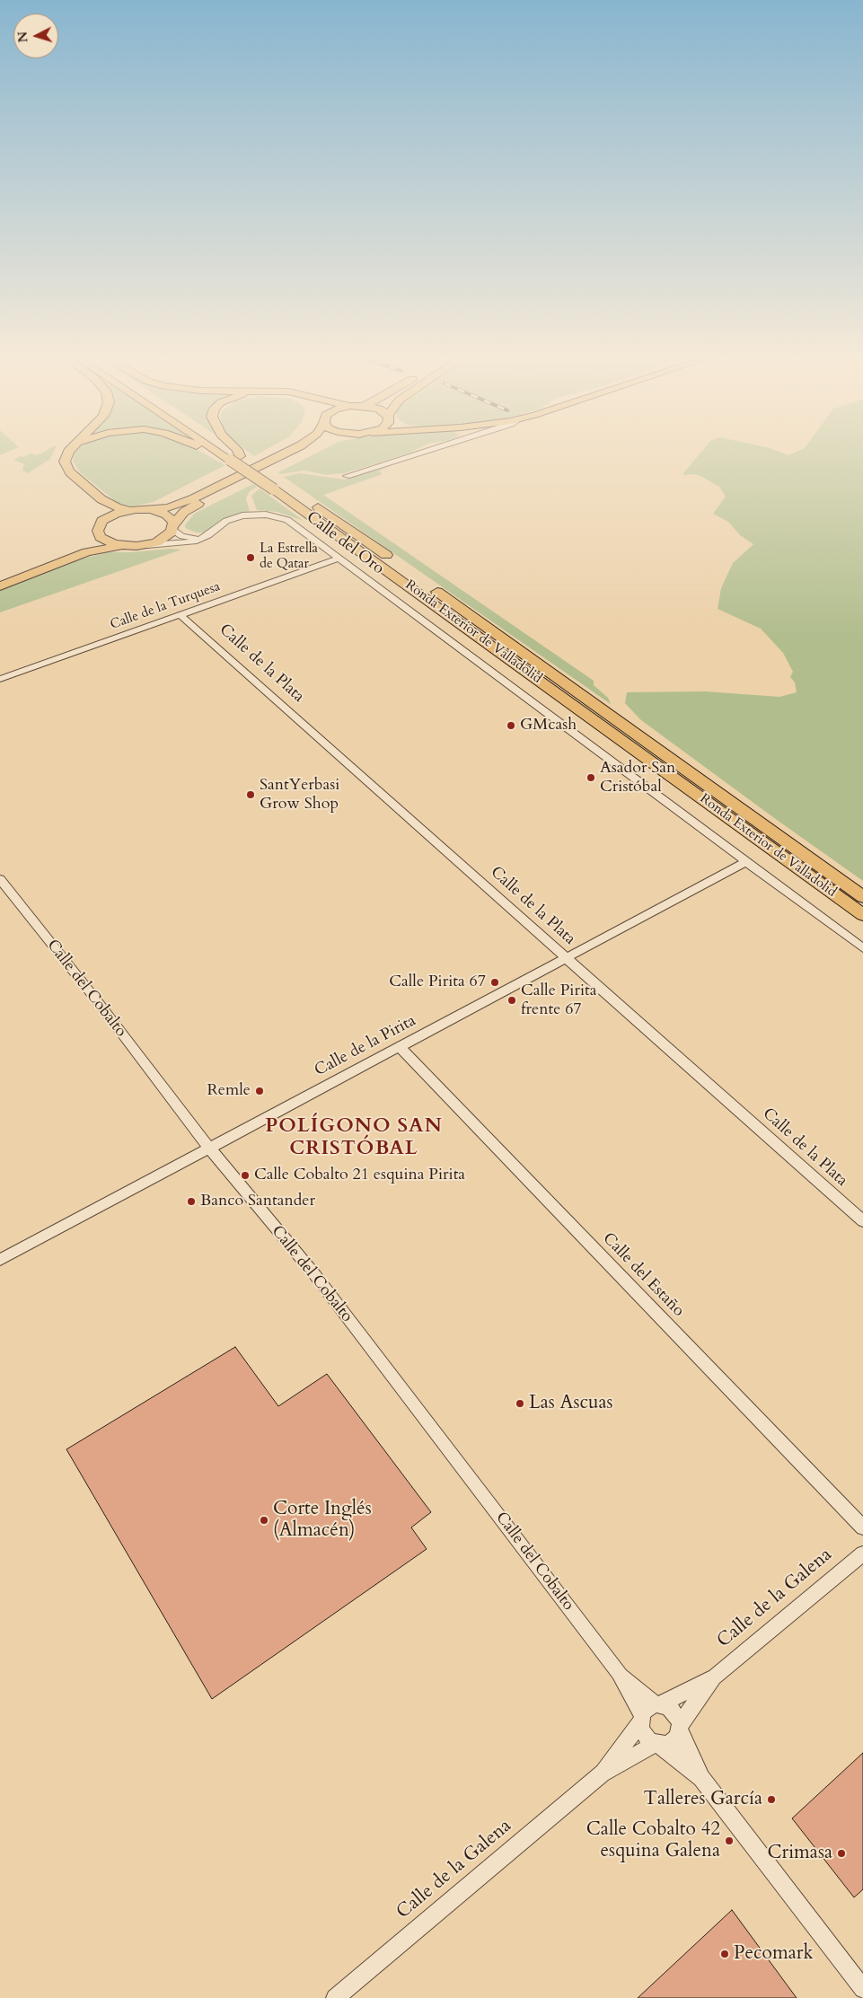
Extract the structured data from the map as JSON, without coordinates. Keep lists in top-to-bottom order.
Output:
{
  "streets": {
    "highway": ["Ronda Exterior de Valladolid"],
    "street": [
      "Calle del Oro",
      "Calle de la Turquesa",
      "Calle de la Plata",
      "Calle del Cobalto",
      "Calle de la Pirita",
      "Calle del Estaño",
      "Calle de la Galena"
    ]
  },
  "crossings": [
    ["Calle del Oro", "Calle de la Turquesa"],
    ["Calle del Oro", "Calle de la Pirita"],
    ["Calle de la Turquesa", "Calle de la Plata"],
    ["Calle de la Plata", "Calle de la Pirita"],
    ["Calle del Cobalto", "Calle de la Pirita"],
    ["Calle del Cobalto", "Calle de la Galena"],
    ["Calle de la Pirita", "Calle del Estaño"]
  ],
  "districts": ["POLÍGONO SAN CRISTÓBAL"],
  "places": [
    "La Estrella de Qatar",
    "GMcash",
    "Asador San Cristóbal",
    "SantYerbasi Grow Shop",
    "Calle Pirita 67",
    "Calle Pirita frente 67",
    "Remle",
    "Calle Cobalto 21 esquina Pirita",
    "Banco Santander",
    "Las Ascuas",
    "Corte Inglés (Almacén)",
    "Talleres García",
    "Calle Cobalto 42 esquina Galena",
    "Crimasa",
    "Pecomark"
  ],
  "north": "left"
}
